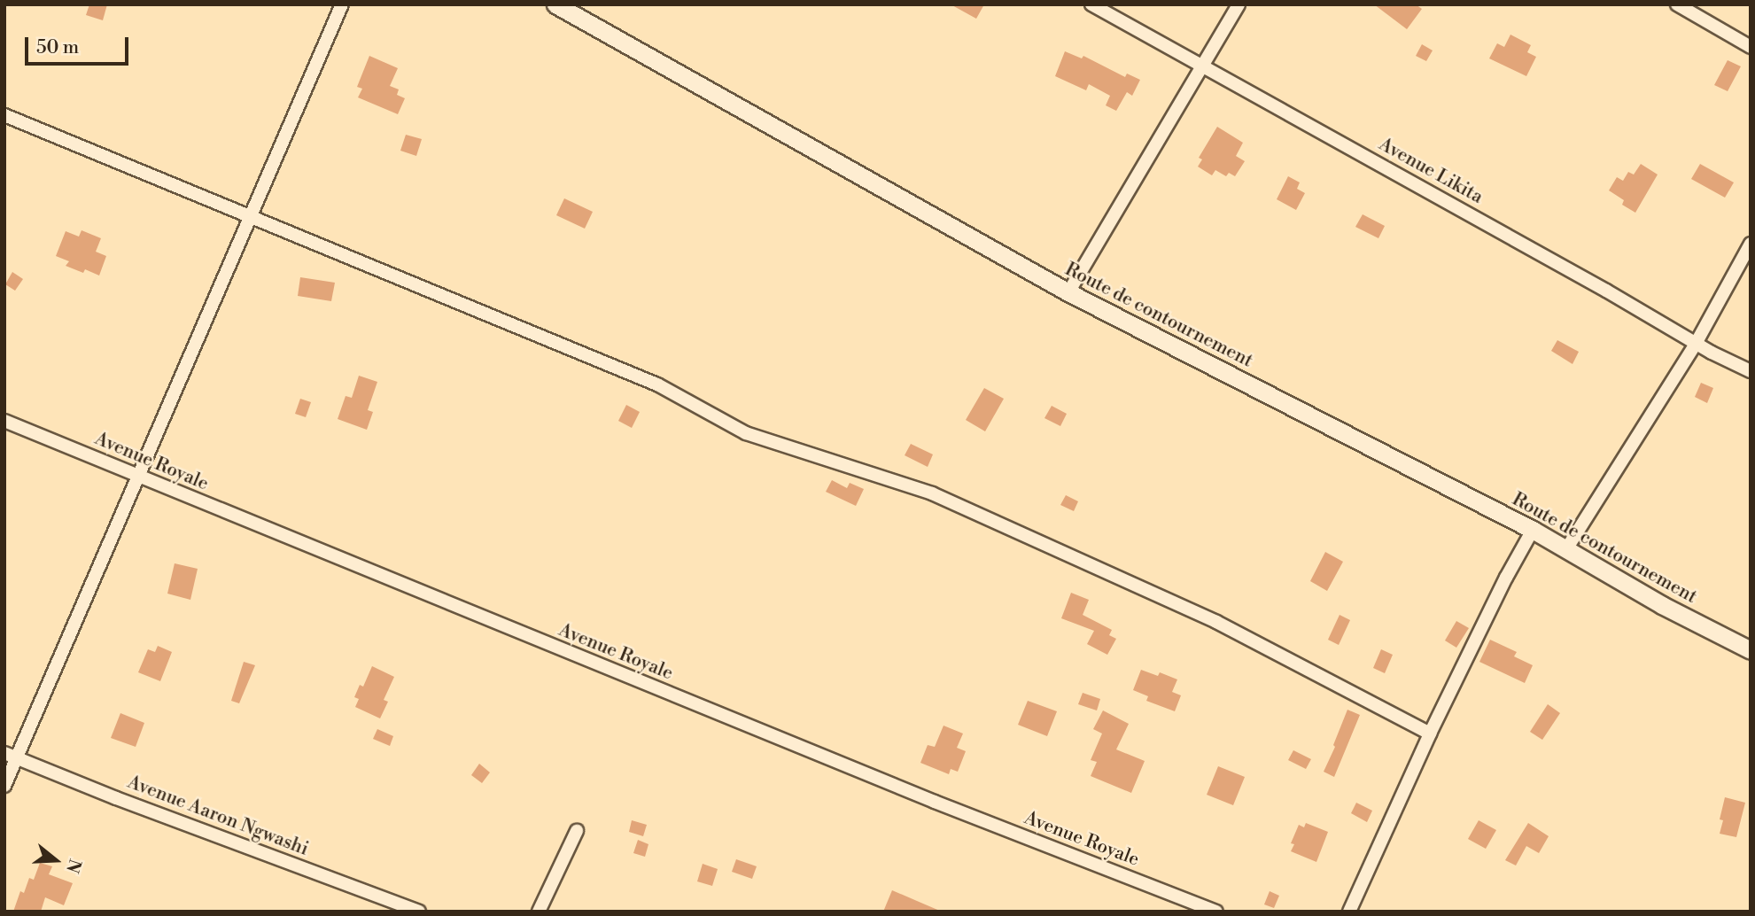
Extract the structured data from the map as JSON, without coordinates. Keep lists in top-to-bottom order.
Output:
{
  "streets": {
    "street": [
      "Avenue Likita",
      "Route de contournement",
      "Avenue Royale",
      "Avenue Aaron Ngwashi"
    ]
  },
  "scale_bar": "50 m",
  "north": "right"
}
